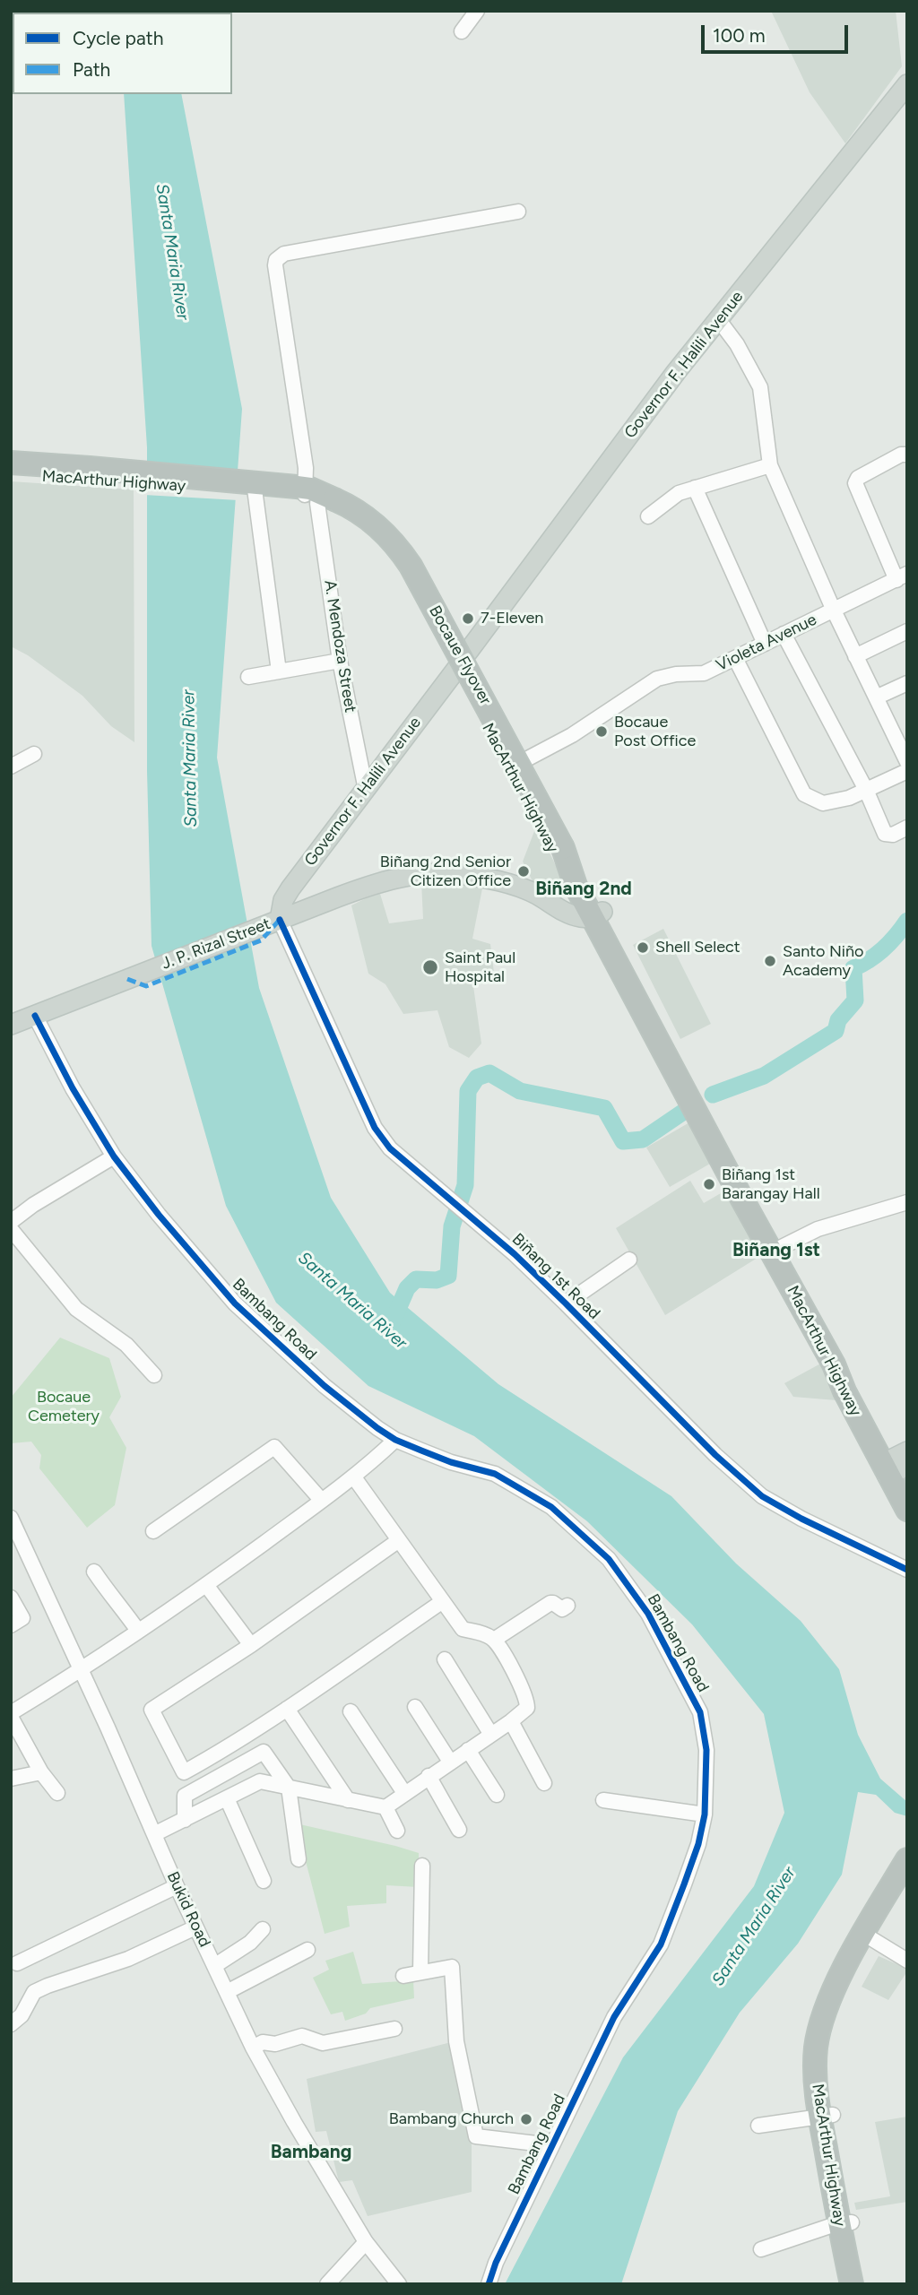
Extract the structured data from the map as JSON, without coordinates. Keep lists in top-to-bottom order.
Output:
{
  "streets": {
    "highway": ["MacArthur Highway", "Bocaue Flyover"],
    "main road": ["Governor F. Halili Avenue", "J. P. Rizal Street"],
    "street": [
      "Violeta Avenue",
      "A. Mendoza Street",
      "Biñang 1st Road",
      "Bambang Road",
      "Bukid Road"
    ]
  },
  "crossings": [
    ["Governor F. Halili Avenue", "MacArthur Highway"],
    ["Governor F. Halili Avenue", "A. Mendoza Street"],
    ["Governor F. Halili Avenue", "J. P. Rizal Street"],
    ["Governor F. Halili Avenue", "Biñang 1st Road"],
    ["MacArthur Highway", "Violeta Avenue"],
    ["MacArthur Highway", "A. Mendoza Street"],
    ["MacArthur Highway", "Bocaue Flyover"],
    ["MacArthur Highway", "J. P. Rizal Street"],
    ["A. Mendoza Street", "Bocaue Flyover"],
    ["J. P. Rizal Street", "Biñang 1st Road"],
    ["J. P. Rizal Street", "Bambang Road"]
  ],
  "districts": ["Biñang 2nd", "Biñang 1st", "Bambang"],
  "water": ["Santa Maria River"],
  "parks": ["Bocaue Cemetery"],
  "places": [
    "7-Eleven",
    "Bocaue Post Office",
    "Biñang 2nd Senior Citizen Office",
    "Shell Select",
    "Santo Niño Academy",
    "Saint Paul Hospital",
    "Biñang 1st Barangay Hall",
    "Bambang Church"
  ],
  "legend": ["Cycle path", "Path"],
  "scale_bar": "100 m"
}
